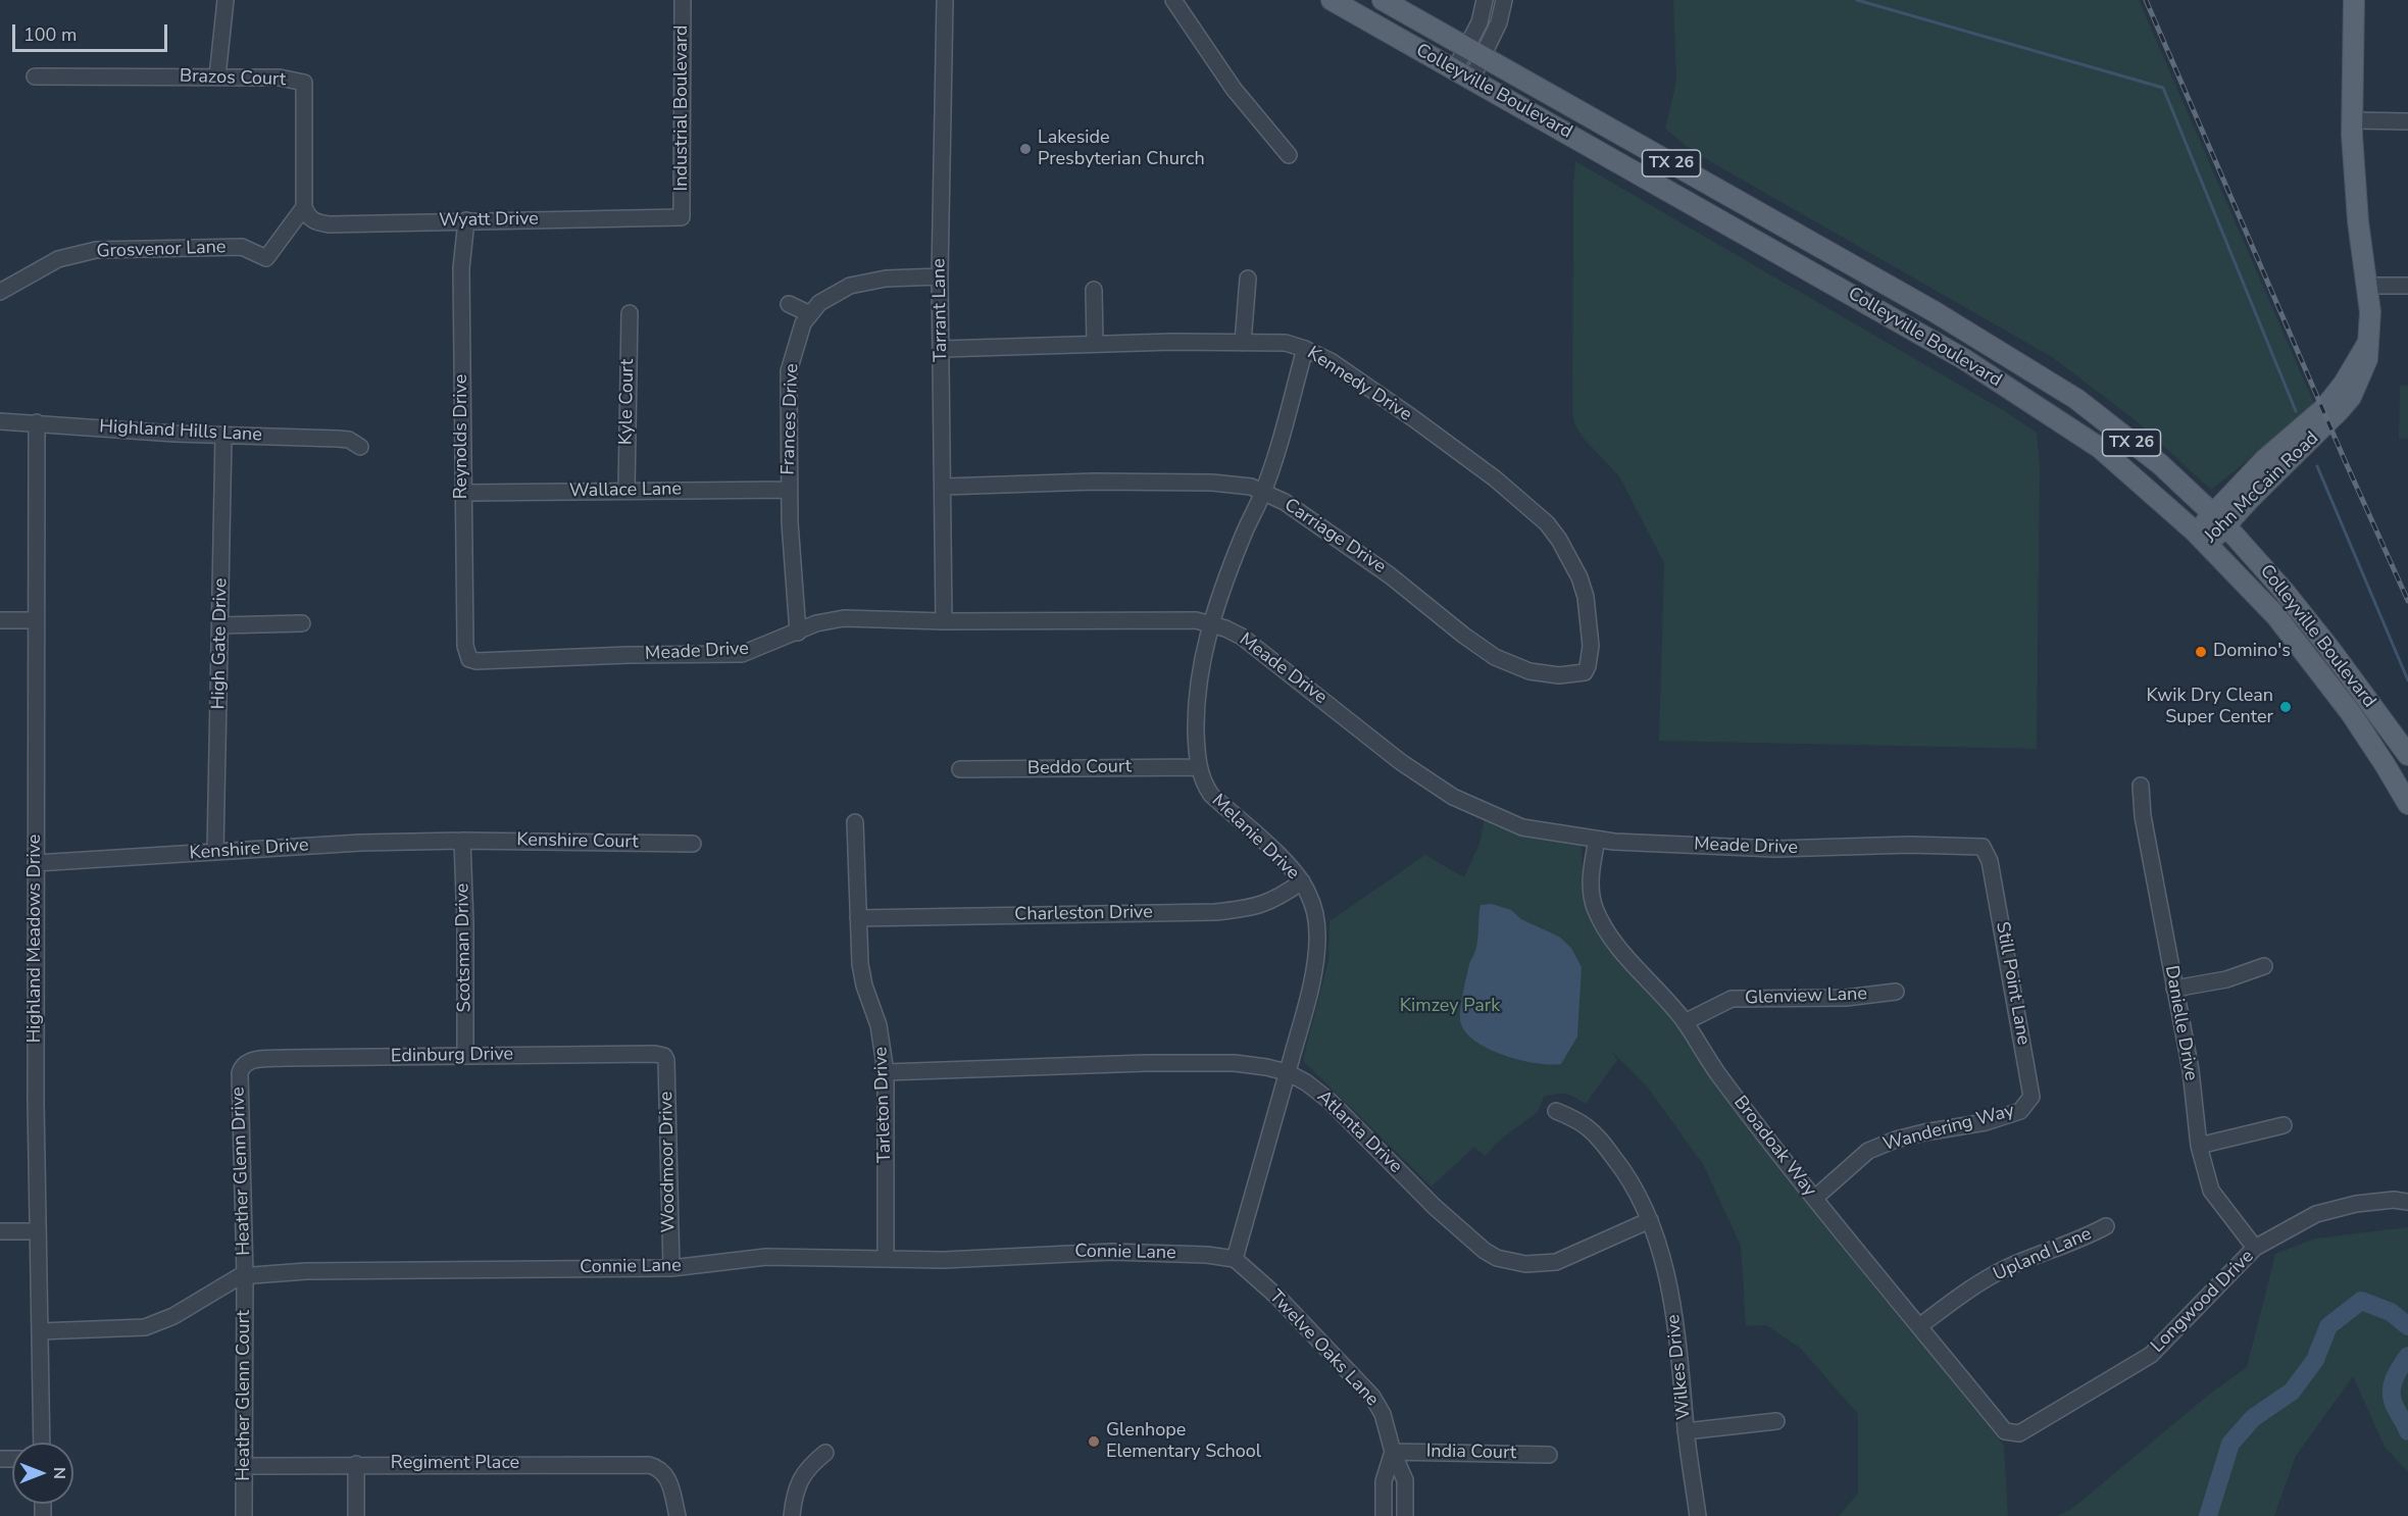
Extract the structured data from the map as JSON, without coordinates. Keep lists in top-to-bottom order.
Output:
{
  "streets": {
    "main road": ["Colleyville Boulevard", "TX 26", "John McCain Road"],
    "street": [
      "Brazos Court",
      "Industrial Boulevard",
      "Wyatt Drive",
      "Grosvenor Lane",
      "Tarrant Lane",
      "Kennedy Drive",
      "Kyle Court",
      "Frances Drive",
      "Highland Hills Lane",
      "Reynolds Drive",
      "Wallace Lane",
      "Carriage Drive",
      "High Gate Drive",
      "Meade Drive",
      "Beddo Court",
      "Melanie Drive",
      "Kenshire Court",
      "Kenshire Drive",
      "Charleston Drive",
      "Highland Meadows Drive",
      "Scotsman Drive",
      "Still Point Lane",
      "Glenview Lane",
      "Danielle Drive",
      "Edinburg Drive",
      "Tarleton Drive",
      "Wandering Way",
      "Atlanta Drive",
      "Broadoak Way",
      "Woodmoor Drive",
      "Heather Glenn Drive",
      "Connie Lane",
      "Upland Lane",
      "Longwood Drive",
      "Twelve Oaks Lane",
      "Wilkes Drive",
      "Heather Glenn Court",
      "India Court",
      "Regiment Place"
    ]
  },
  "crossings": [
    ["Brazos Court", "Wyatt Drive"],
    ["Brazos Court", "Grosvenor Lane"],
    ["Colleyville Boulevard", "John McCain Road"],
    ["Industrial Boulevard", "Wyatt Drive"],
    ["Wyatt Drive", "Grosvenor Lane"],
    ["Wyatt Drive", "Reynolds Drive"],
    ["Tarrant Lane", "Kennedy Drive"],
    ["Tarrant Lane", "Frances Drive"],
    ["Tarrant Lane", "Carriage Drive"],
    ["Tarrant Lane", "Meade Drive"],
    ["Kennedy Drive", "Carriage Drive"],
    ["Kennedy Drive", "Melanie Drive"],
    ["Kyle Court", "Wallace Lane"],
    ["Frances Drive", "Wallace Lane"],
    ["Frances Drive", "Meade Drive"],
    ["Highland Hills Lane", "High Gate Drive"],
    ["Highland Hills Lane", "Highland Meadows Drive"],
    ["Reynolds Drive", "Wallace Lane"],
    ["Reynolds Drive", "Meade Drive"],
    ["Carriage Drive", "Melanie Drive"],
    ["High Gate Drive", "Kenshire Drive"],
    ["Meade Drive", "Melanie Drive"],
    ["Meade Drive", "Still Point Lane"],
    ["Meade Drive", "Broadoak Way"],
    ["Beddo Court", "Melanie Drive"],
    ["Melanie Drive", "Charleston Drive"],
    ["Melanie Drive", "Atlanta Drive"],
    ["Melanie Drive", "Connie Lane"],
    ["Melanie Drive", "Twelve Oaks Lane"],
    ["Kenshire Court", "Kenshire Drive"],
    ["Kenshire Court", "Scotsman Drive"],
    ["Kenshire Drive", "Highland Meadows Drive"],
    ["Kenshire Drive", "Scotsman Drive"],
    ["Charleston Drive", "Tarleton Drive"],
    ["Highland Meadows Drive", "Connie Lane"],
    ["Scotsman Drive", "Edinburg Drive"],
    ["Still Point Lane", "Wandering Way"],
    ["Glenview Lane", "Broadoak Way"],
    ["Danielle Drive", "Longwood Drive"],
    ["Edinburg Drive", "Woodmoor Drive"],
    ["Edinburg Drive", "Heather Glenn Drive"],
    ["Tarleton Drive", "Atlanta Drive"],
    ["Tarleton Drive", "Connie Lane"],
    ["Wandering Way", "Broadoak Way"],
    ["Atlanta Drive", "Wilkes Drive"],
    ["Broadoak Way", "Upland Lane"],
    ["Broadoak Way", "Longwood Drive"],
    ["Woodmoor Drive", "Connie Lane"],
    ["Heather Glenn Drive", "Connie Lane"],
    ["Heather Glenn Drive", "Heather Glenn Court"],
    ["Connie Lane", "Twelve Oaks Lane"],
    ["Connie Lane", "Heather Glenn Court"],
    ["Twelve Oaks Lane", "India Court"],
    ["Heather Glenn Court", "Regiment Place"]
  ],
  "parks": ["Kimzey Park"],
  "places": [
    "Lakeside Presbyterian Church",
    "Domino's",
    "Kwik Dry Clean Super Center",
    "Glenhope Elementary School"
  ],
  "scale_bar": "100 m",
  "north": "right"
}
